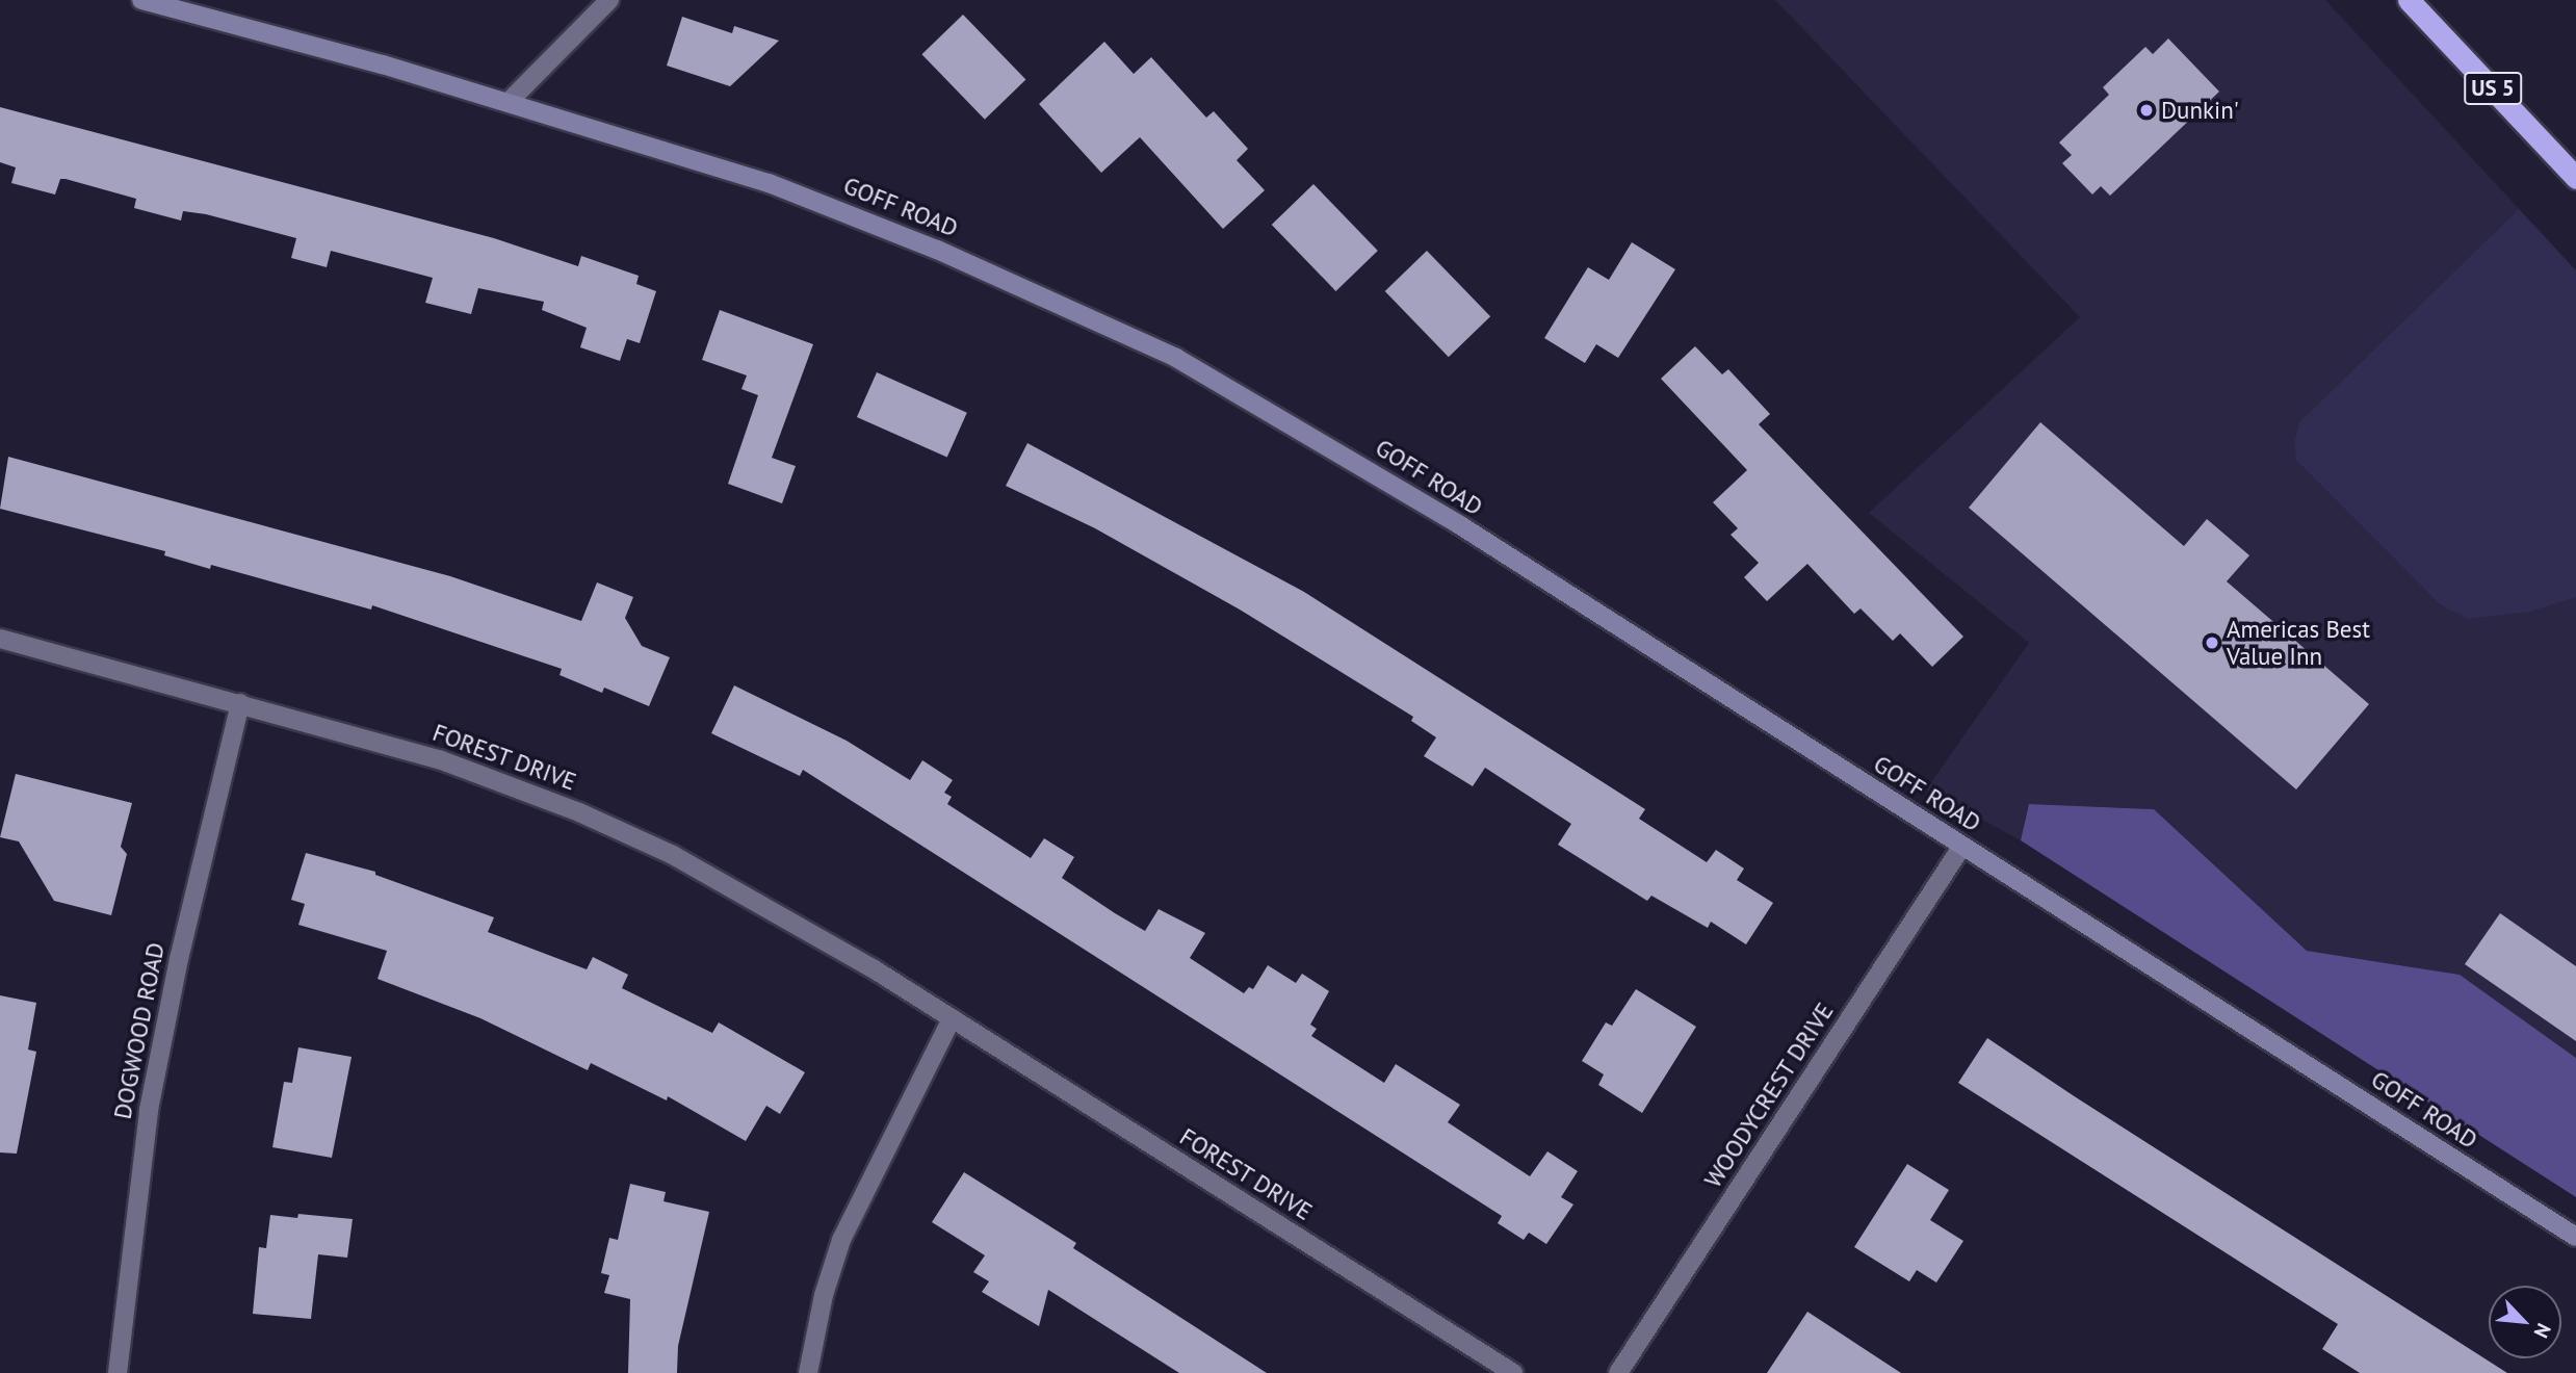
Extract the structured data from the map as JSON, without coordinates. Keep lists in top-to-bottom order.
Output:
{
  "streets": {
    "highway": ["US 5"],
    "street": [
      "GOFF ROAD",
      "FOREST DRIVE",
      "DOGWOOD ROAD",
      "WOODYCREST DRIVE"
    ]
  },
  "crossings": [
    ["GOFF ROAD", "WOODYCREST DRIVE"],
    ["FOREST DRIVE", "DOGWOOD ROAD"]
  ],
  "places": ["Dunkin'", "Americas Best Value Inn"],
  "north": "bottom right"
}
